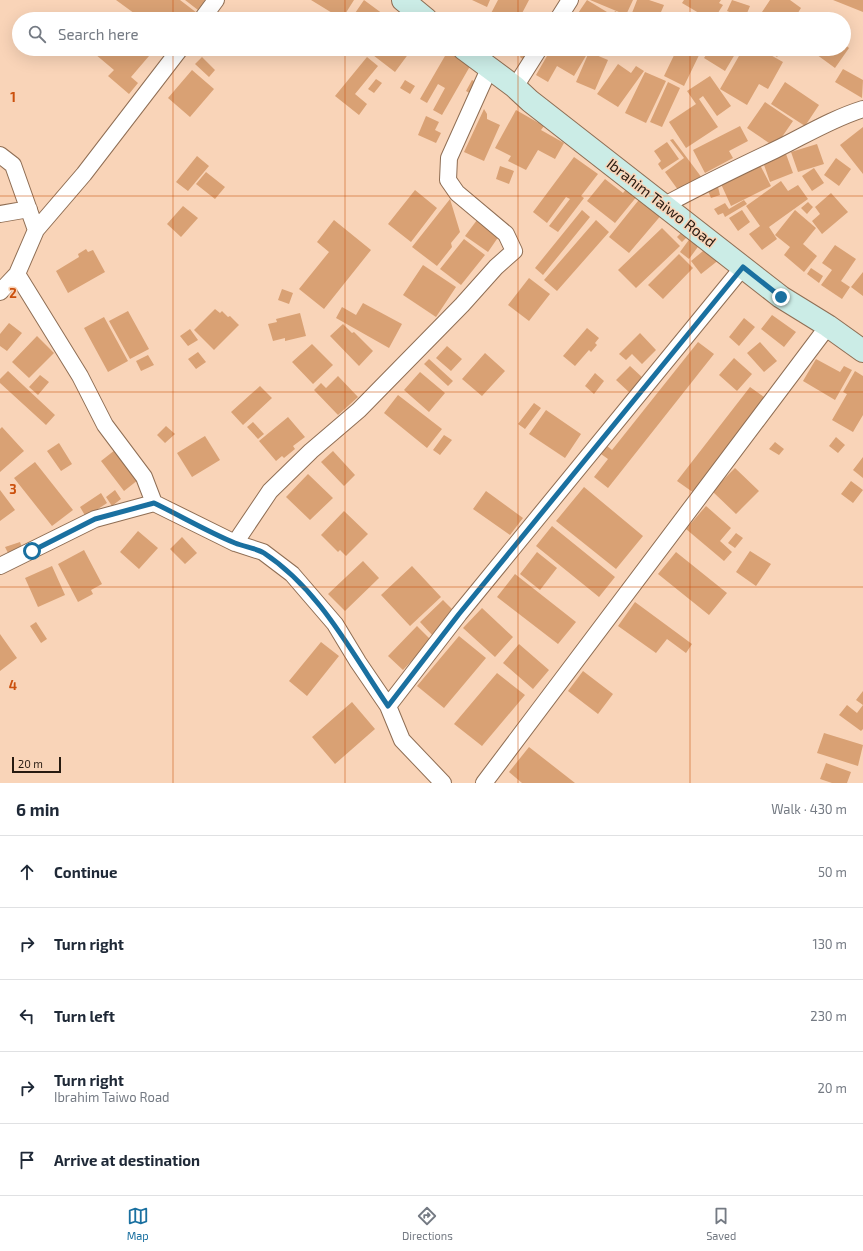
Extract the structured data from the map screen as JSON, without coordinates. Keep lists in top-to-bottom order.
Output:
{
  "streets": {
    "main road": ["Ibrahim Taiwo Road"]
  },
  "scale_bar": "20 m",
  "page": {
    "search": "Search here",
    "scale": "20 m",
    "heading": ["6 min", "Walk · 430 m"],
    "list": [
      ["Continue", "50 m"],
      ["Turn right", "130 m"],
      ["Turn left", "230 m"],
      ["Turn right", "Ibrahim Taiwo Road", "20 m"],
      "Arrive at destination"
    ],
    "nav": ["Map", "Directions", "Saved"]
  },
  "grid": {
    "rows": [
      "1",
      "2",
      "3",
      "4"
    ]
  }
}
